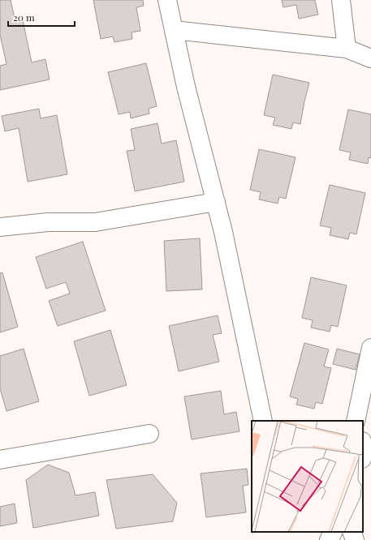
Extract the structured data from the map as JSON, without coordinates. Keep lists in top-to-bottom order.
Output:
{
  "scale_bar": "20 m"
}
